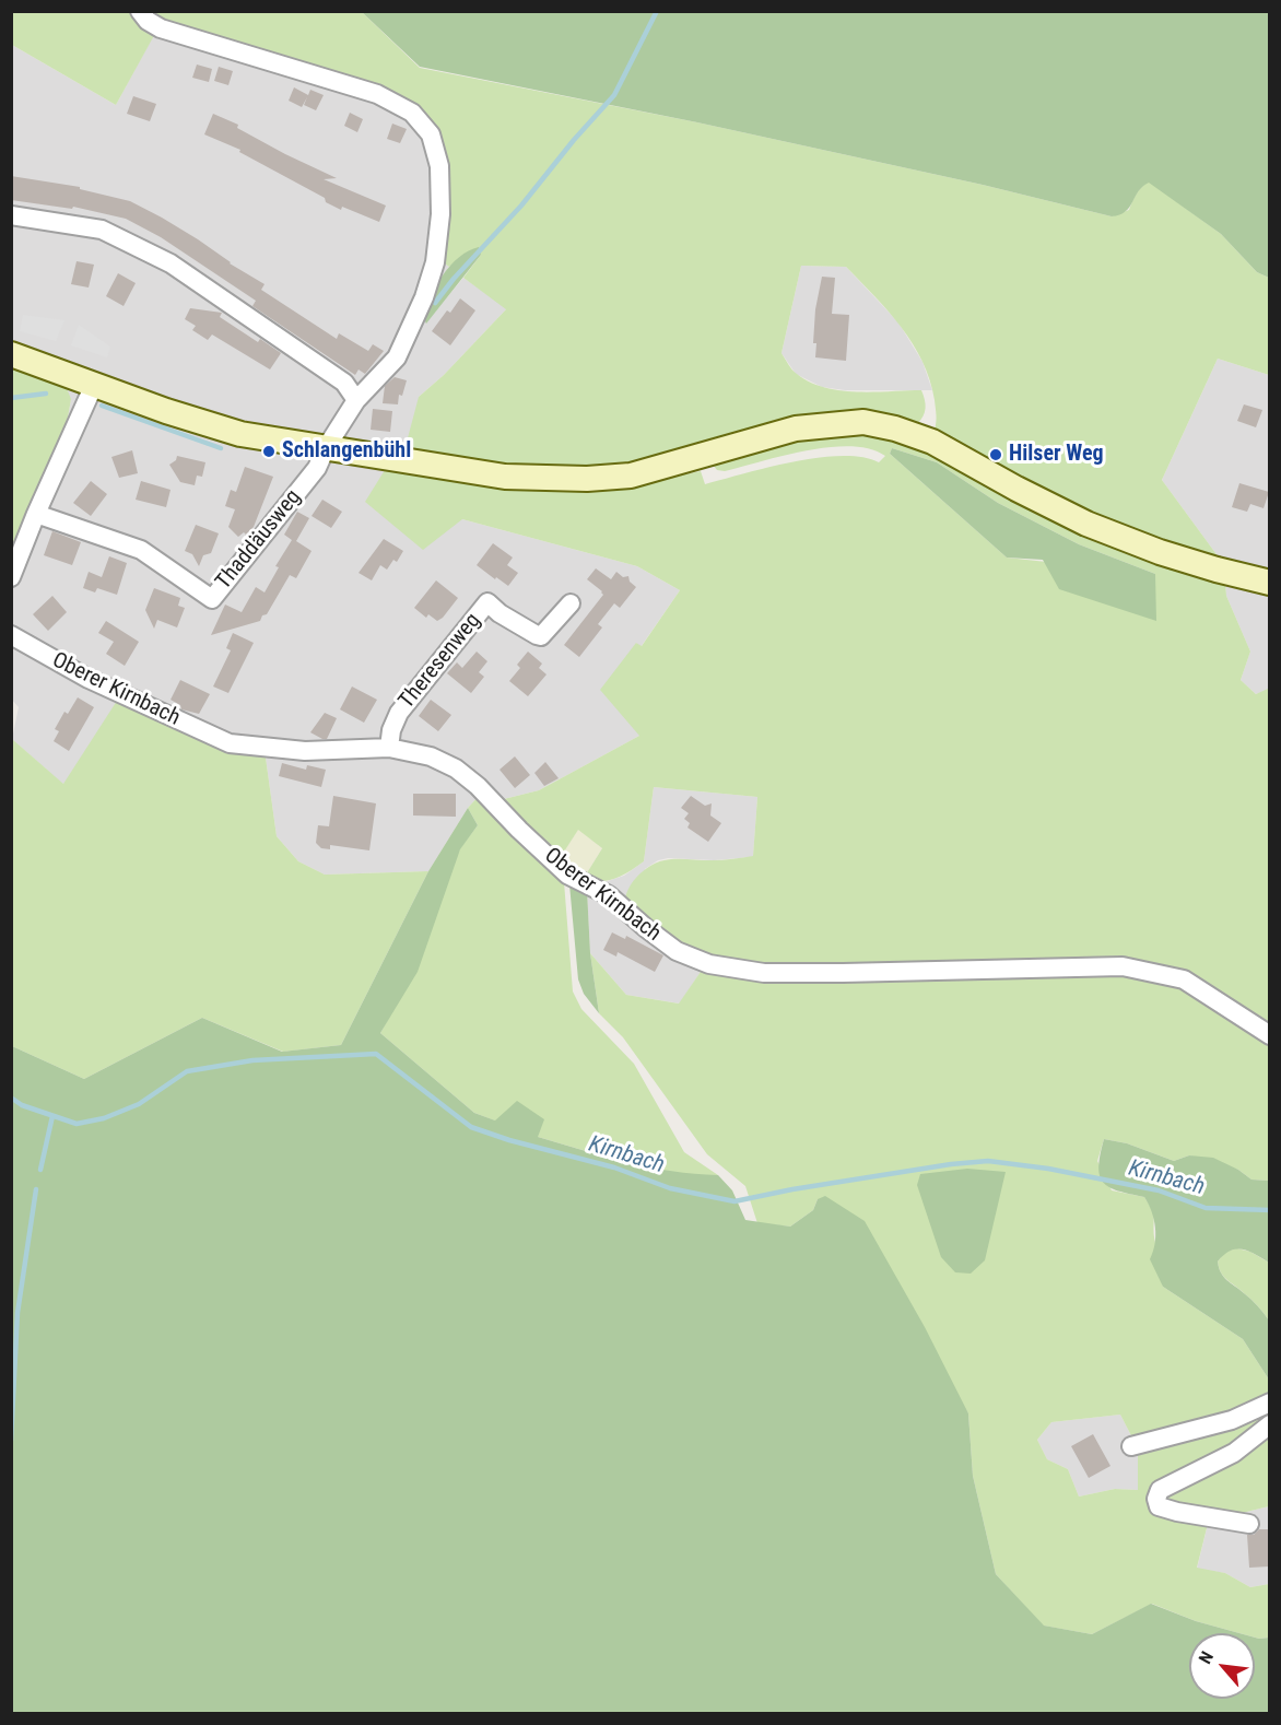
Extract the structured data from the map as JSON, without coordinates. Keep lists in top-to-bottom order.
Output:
{
  "streets": {
    "street": ["Thaddäusweg", "Theresenweg", "Oberer Kirnbach"]
  },
  "crossings": [
    ["Theresenweg", "Oberer Kirnbach"]
  ],
  "water": ["Kirnbach"],
  "places": ["Schlangenbühl", "Hilser Weg"],
  "north": "top left"
}
